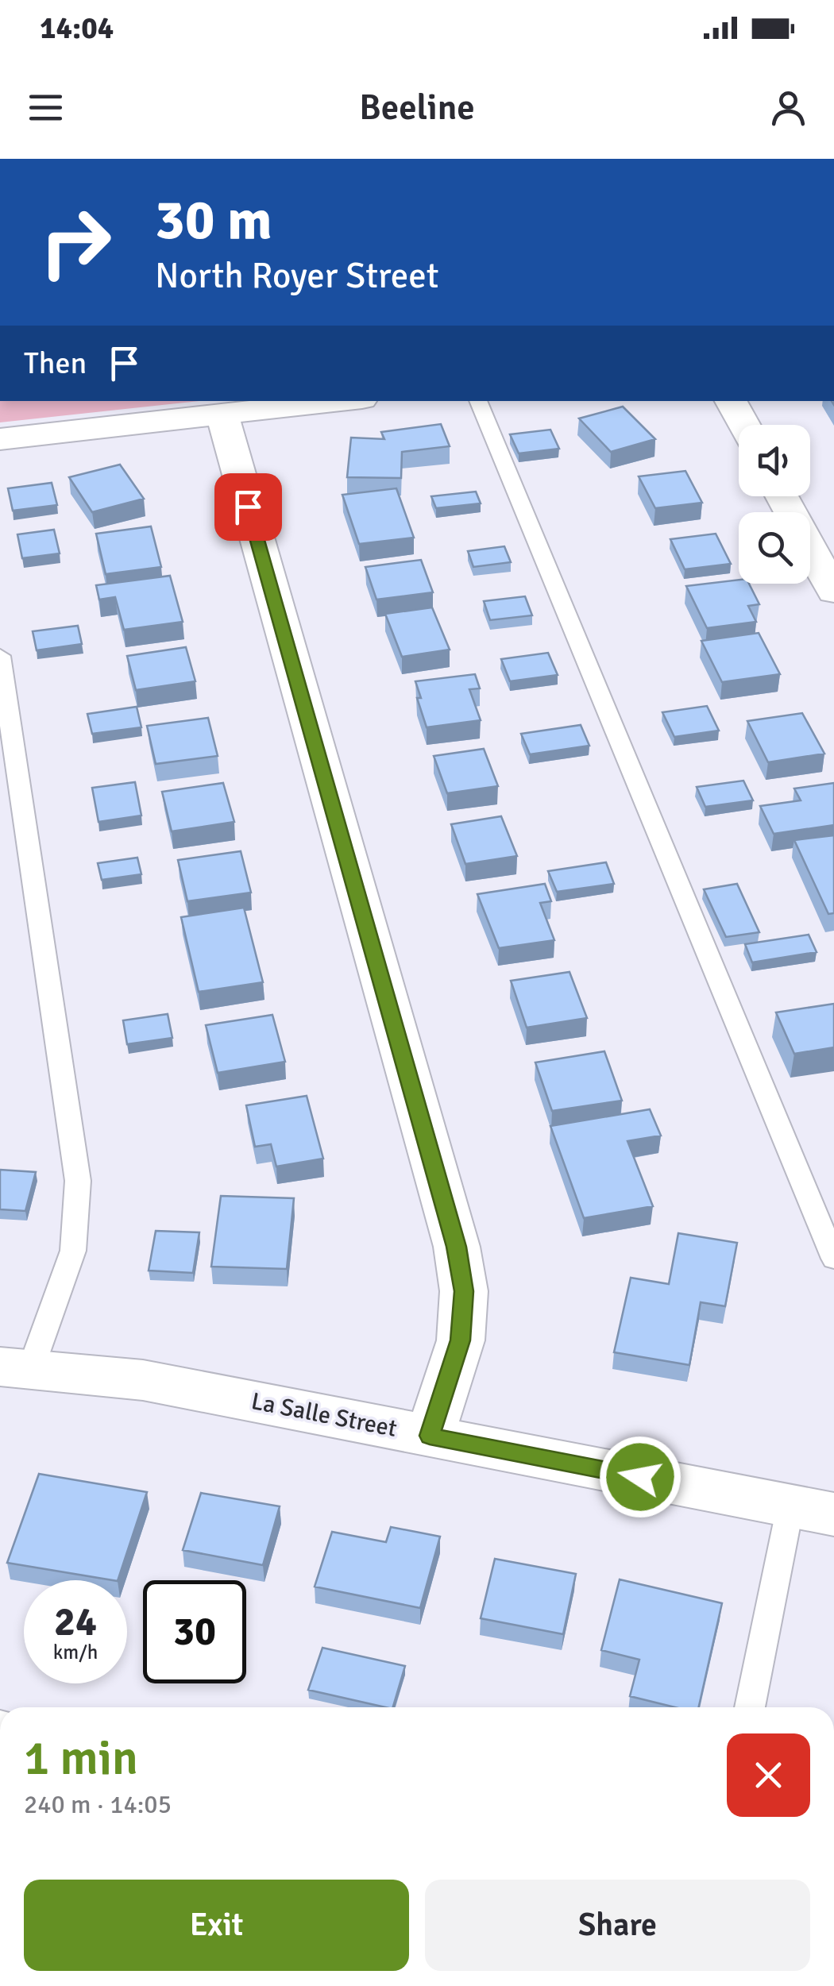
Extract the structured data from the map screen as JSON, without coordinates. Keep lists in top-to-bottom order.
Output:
{
  "streets": {
    "street": ["La Salle Street"]
  },
  "page": {
    "status": "14:04",
    "header": "Beeline",
    "turn": ["30 m", "North Royer Street"],
    "then": "Then",
    "speed": "24 km/h",
    "limit": "30",
    "heading": ["1 min", "240 m · 14:05"],
    "buttons": ["Exit", "Share"]
  }
}
